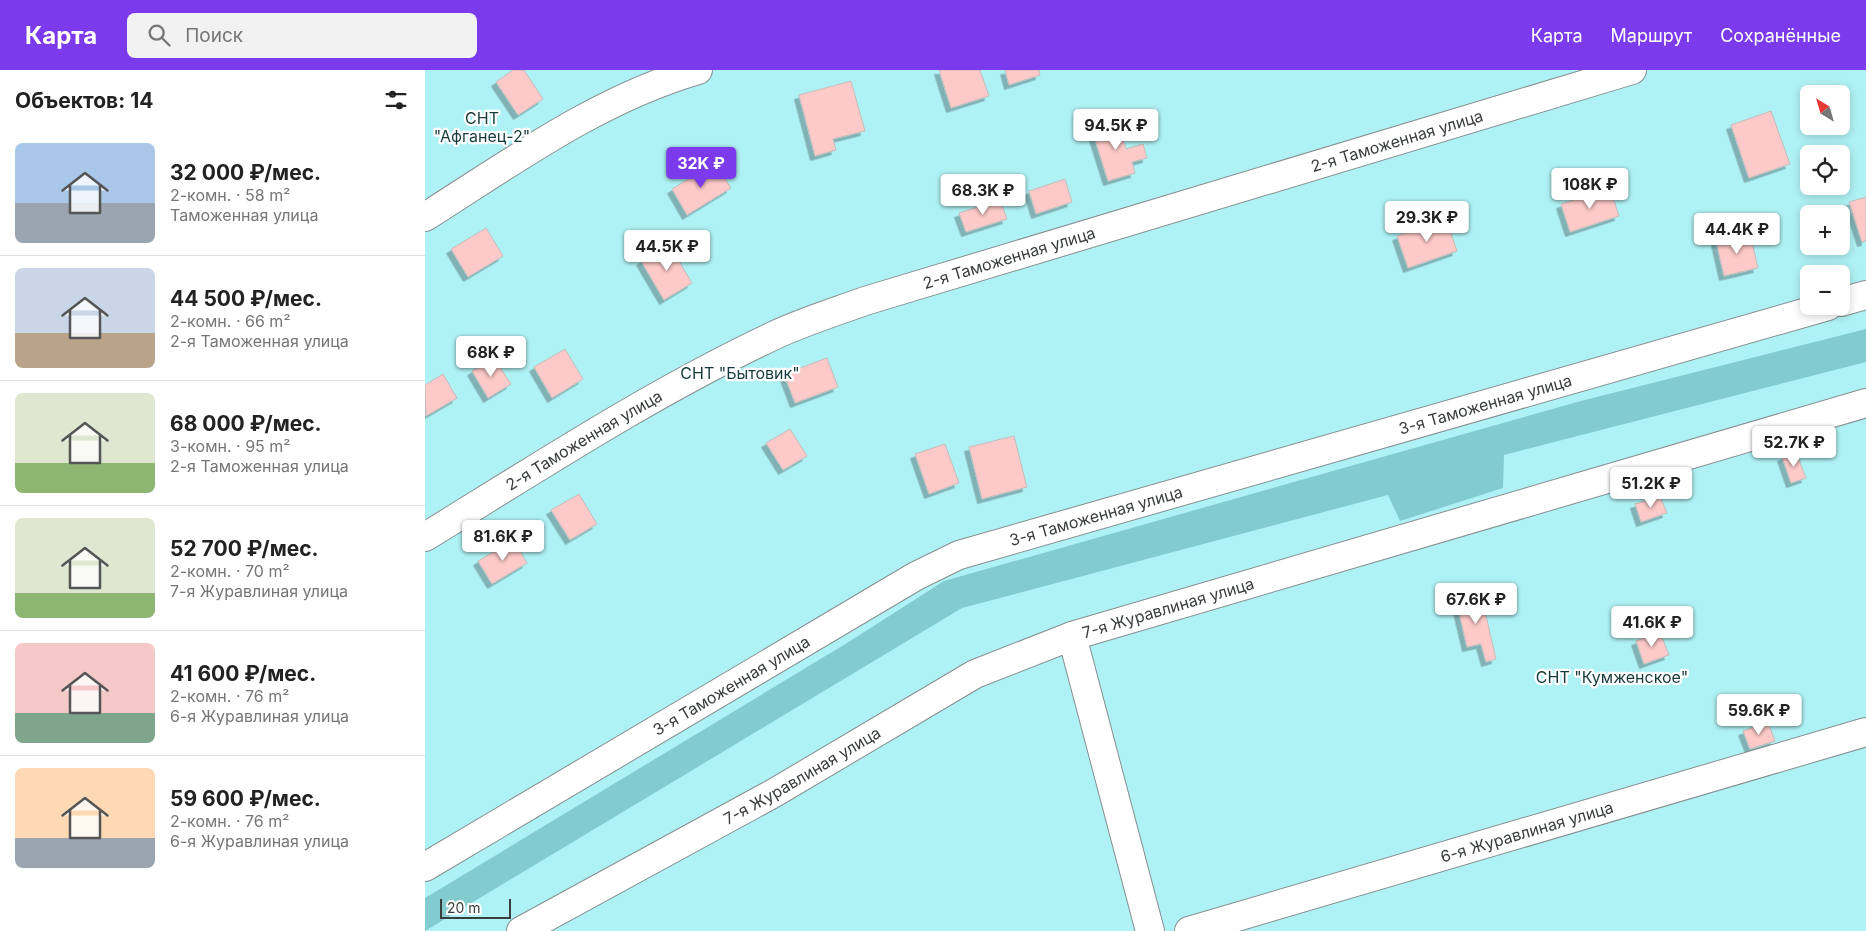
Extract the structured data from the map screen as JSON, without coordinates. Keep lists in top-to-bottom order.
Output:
{
  "streets": {
    "street": [
      "2-я Таможенная улица",
      "3-я Таможенная улица",
      "7-я Журавлиная улица",
      "6-я Журавлиная улица"
    ]
  },
  "parks": ["СНТ \"Афганец-2\"", "СНТ \"Бытовик\"", "СНТ \"Кумженское\""],
  "scale_bar": "20 m",
  "north": "top left",
  "page": {
    "header": "Карта",
    "search": "Поиск",
    "nav": ["Карта", "Маршрут", "Сохранённые"],
    "heading": "Объектов: 14",
    "map_buttons": ["+", "−"],
    "price": [
      "94.5K ₽",
      "32K ₽",
      "108K ₽",
      "68.3K ₽",
      "29.3K ₽",
      "44.4K ₽",
      "44.5K ₽",
      "68K ₽",
      "52.7K ₽",
      "51.2K ₽",
      "81.6K ₽",
      "67.6K ₽",
      "41.6K ₽",
      "59.6K ₽"
    ],
    "list": [
      {
        "name": "32 000 ₽/мес.",
        "note": "2-комн. · 58 m² · Таможенная улица"
      },
      {
        "name": "44 500 ₽/мес.",
        "note": "2-комн. · 66 m² · 2-я Таможенная улица"
      },
      {
        "name": "68 000 ₽/мес.",
        "note": "3-комн. · 95 m² · 2-я Таможенная улица"
      },
      {
        "name": "52 700 ₽/мес.",
        "note": "2-комн. · 70 m² · 7-я Журавлиная улица"
      },
      {
        "name": "41 600 ₽/мес.",
        "note": "2-комн. · 76 m² · 6-я Журавлиная улица"
      },
      {
        "name": "59 600 ₽/мес.",
        "note": "2-комн. · 76 m² · 6-я Журавлиная улица"
      }
    ],
    "scale": "20 m"
  }
}
